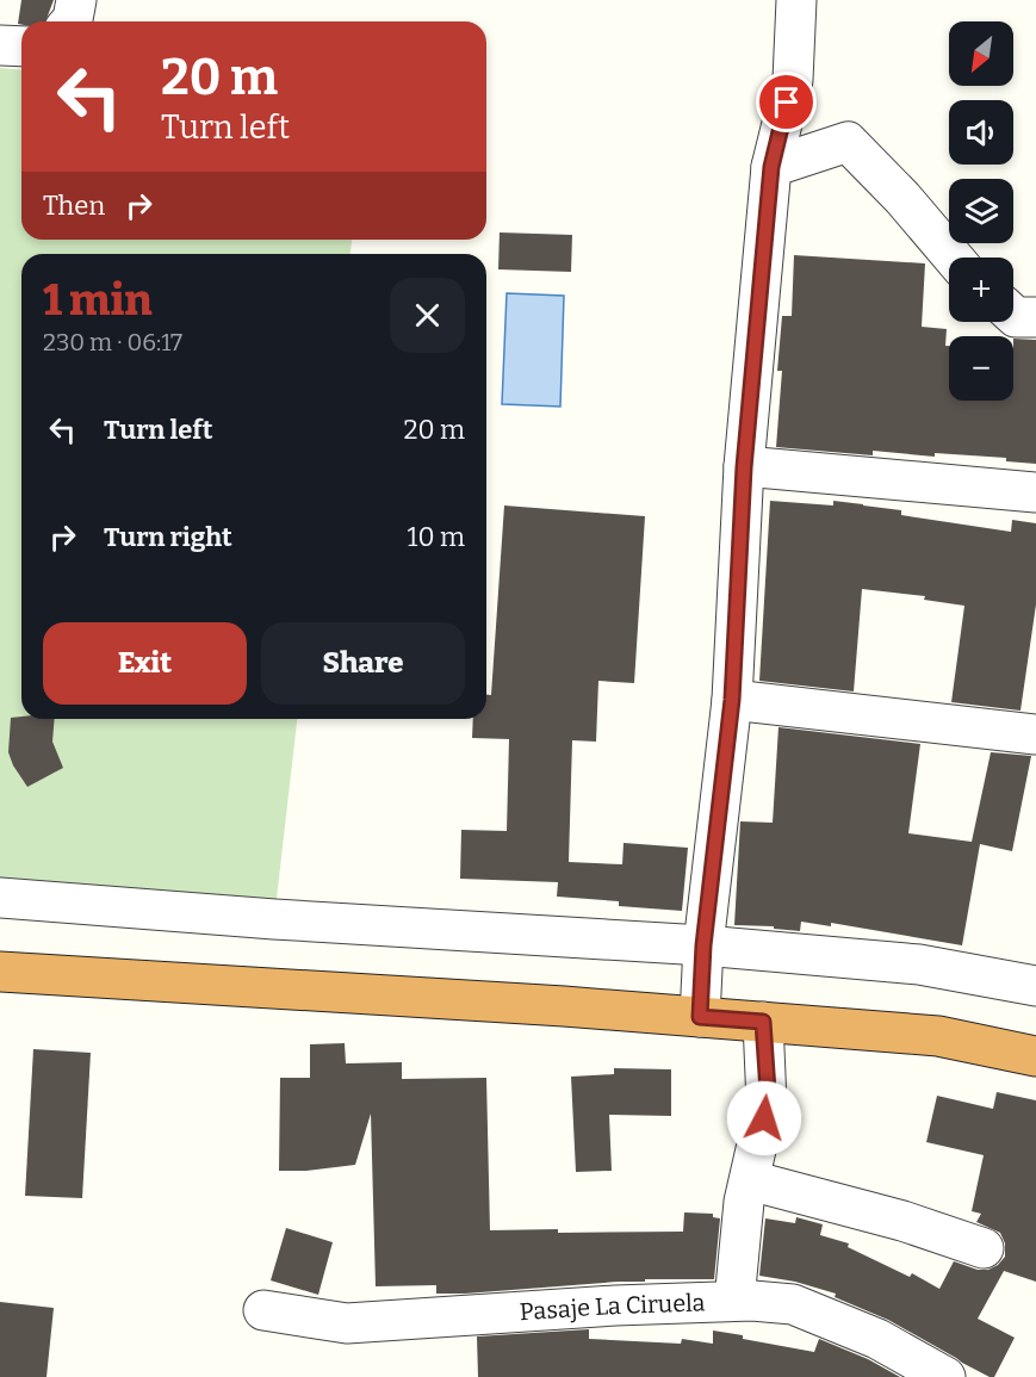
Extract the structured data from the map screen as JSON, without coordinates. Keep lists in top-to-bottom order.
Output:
{
  "streets": {
    "street": ["Pasaje La Ciruela"]
  },
  "north": "bottom left",
  "page": {
    "map_buttons": ["+", "−"],
    "turn": ["20 m", "Turn left"],
    "then": "Then",
    "heading": ["1 min", "230 m · 06:17"],
    "list": [
      {
        "name": "Turn left",
        "value": "20 m"
      },
      {
        "name": "Turn right",
        "value": "10 m"
      }
    ],
    "buttons": ["Exit", "Share"]
  }
}
